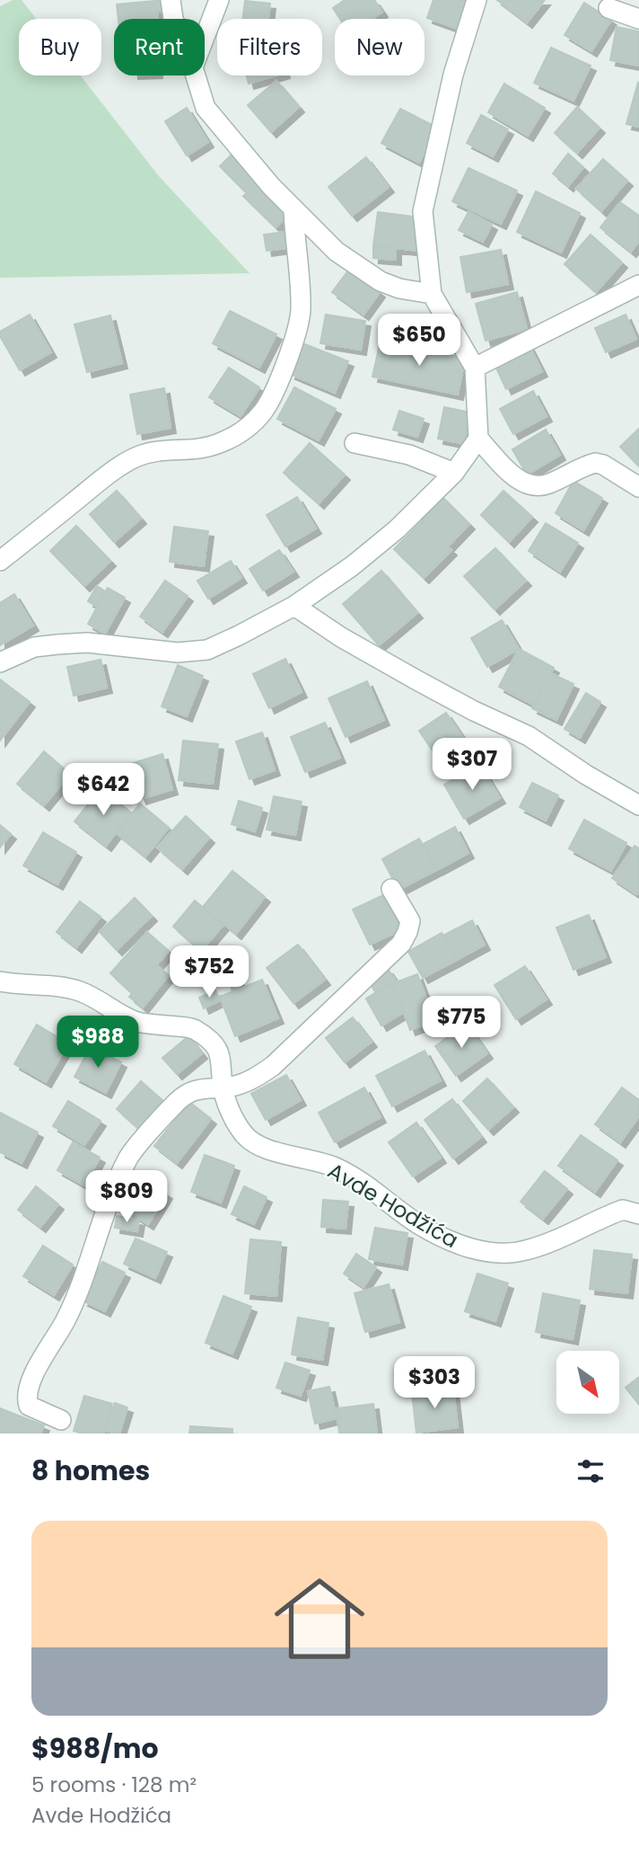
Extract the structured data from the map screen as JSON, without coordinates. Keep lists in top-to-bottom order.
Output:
{
  "streets": {
    "street": ["Avde Hodžića"]
  },
  "north": "bottom right",
  "page": {
    "chip": [
      "Buy",
      "Rent",
      "Filters",
      "New"
    ],
    "price": [
      "$650",
      "$307",
      "$642",
      "$752",
      "$775",
      "$988",
      "$809",
      "$303"
    ],
    "heading": "8 homes",
    "list": [
      {
        "name": "$988/mo",
        "note": "5 rooms · 128 m² · Avde Hodžića"
      }
    ]
  }
}
